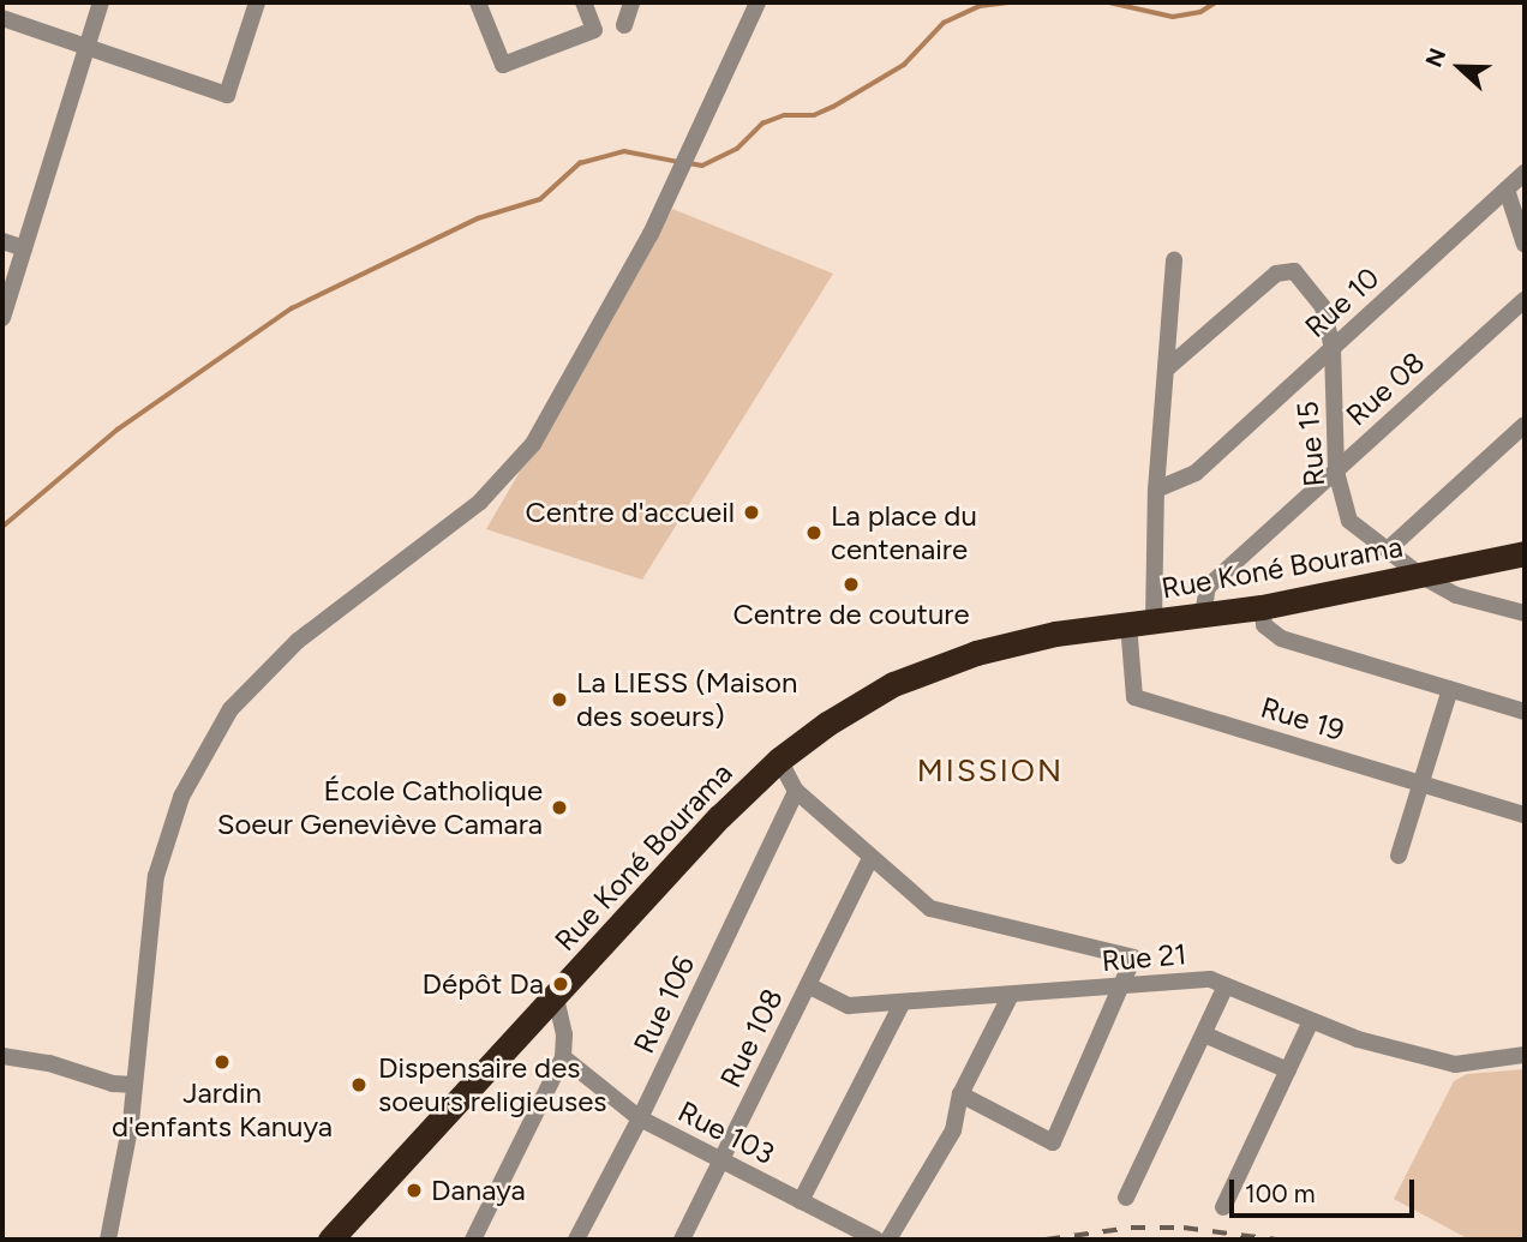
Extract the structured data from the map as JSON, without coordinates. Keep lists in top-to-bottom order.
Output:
{
  "streets": {
    "highway": ["Rue Koné Bourama"],
    "street": [
      "Rue 10",
      "Rue 08",
      "Rue 15",
      "Rue 19",
      "Rue 21",
      "Rue 106",
      "Rue 108",
      "Rue 103"
    ]
  },
  "crossings": [
    ["Rue 10", "Rue 15"],
    ["Rue 08", "Rue 15"],
    ["Rue 08", "Rue Koné Bourama"],
    ["Rue 15", "Rue Koné Bourama"],
    ["Rue Koné Bourama", "Rue 19"],
    ["Rue 21", "Rue 108"],
    ["Rue 106", "Rue 103"],
    ["Rue 108", "Rue 103"]
  ],
  "districts": ["MISSION"],
  "places": [
    "Centre d'accueil",
    "La place du centenaire",
    "Centre de couture",
    "La LIESS (Maison des soeurs)",
    "École Catholique Soeur Geneviève Camara",
    "Dépôt Da",
    "Jardin d'enfants Kanuya",
    "Dispensaire des soeurs religieuses",
    "Danaya"
  ],
  "scale_bar": "100 m",
  "north": "left"
}
